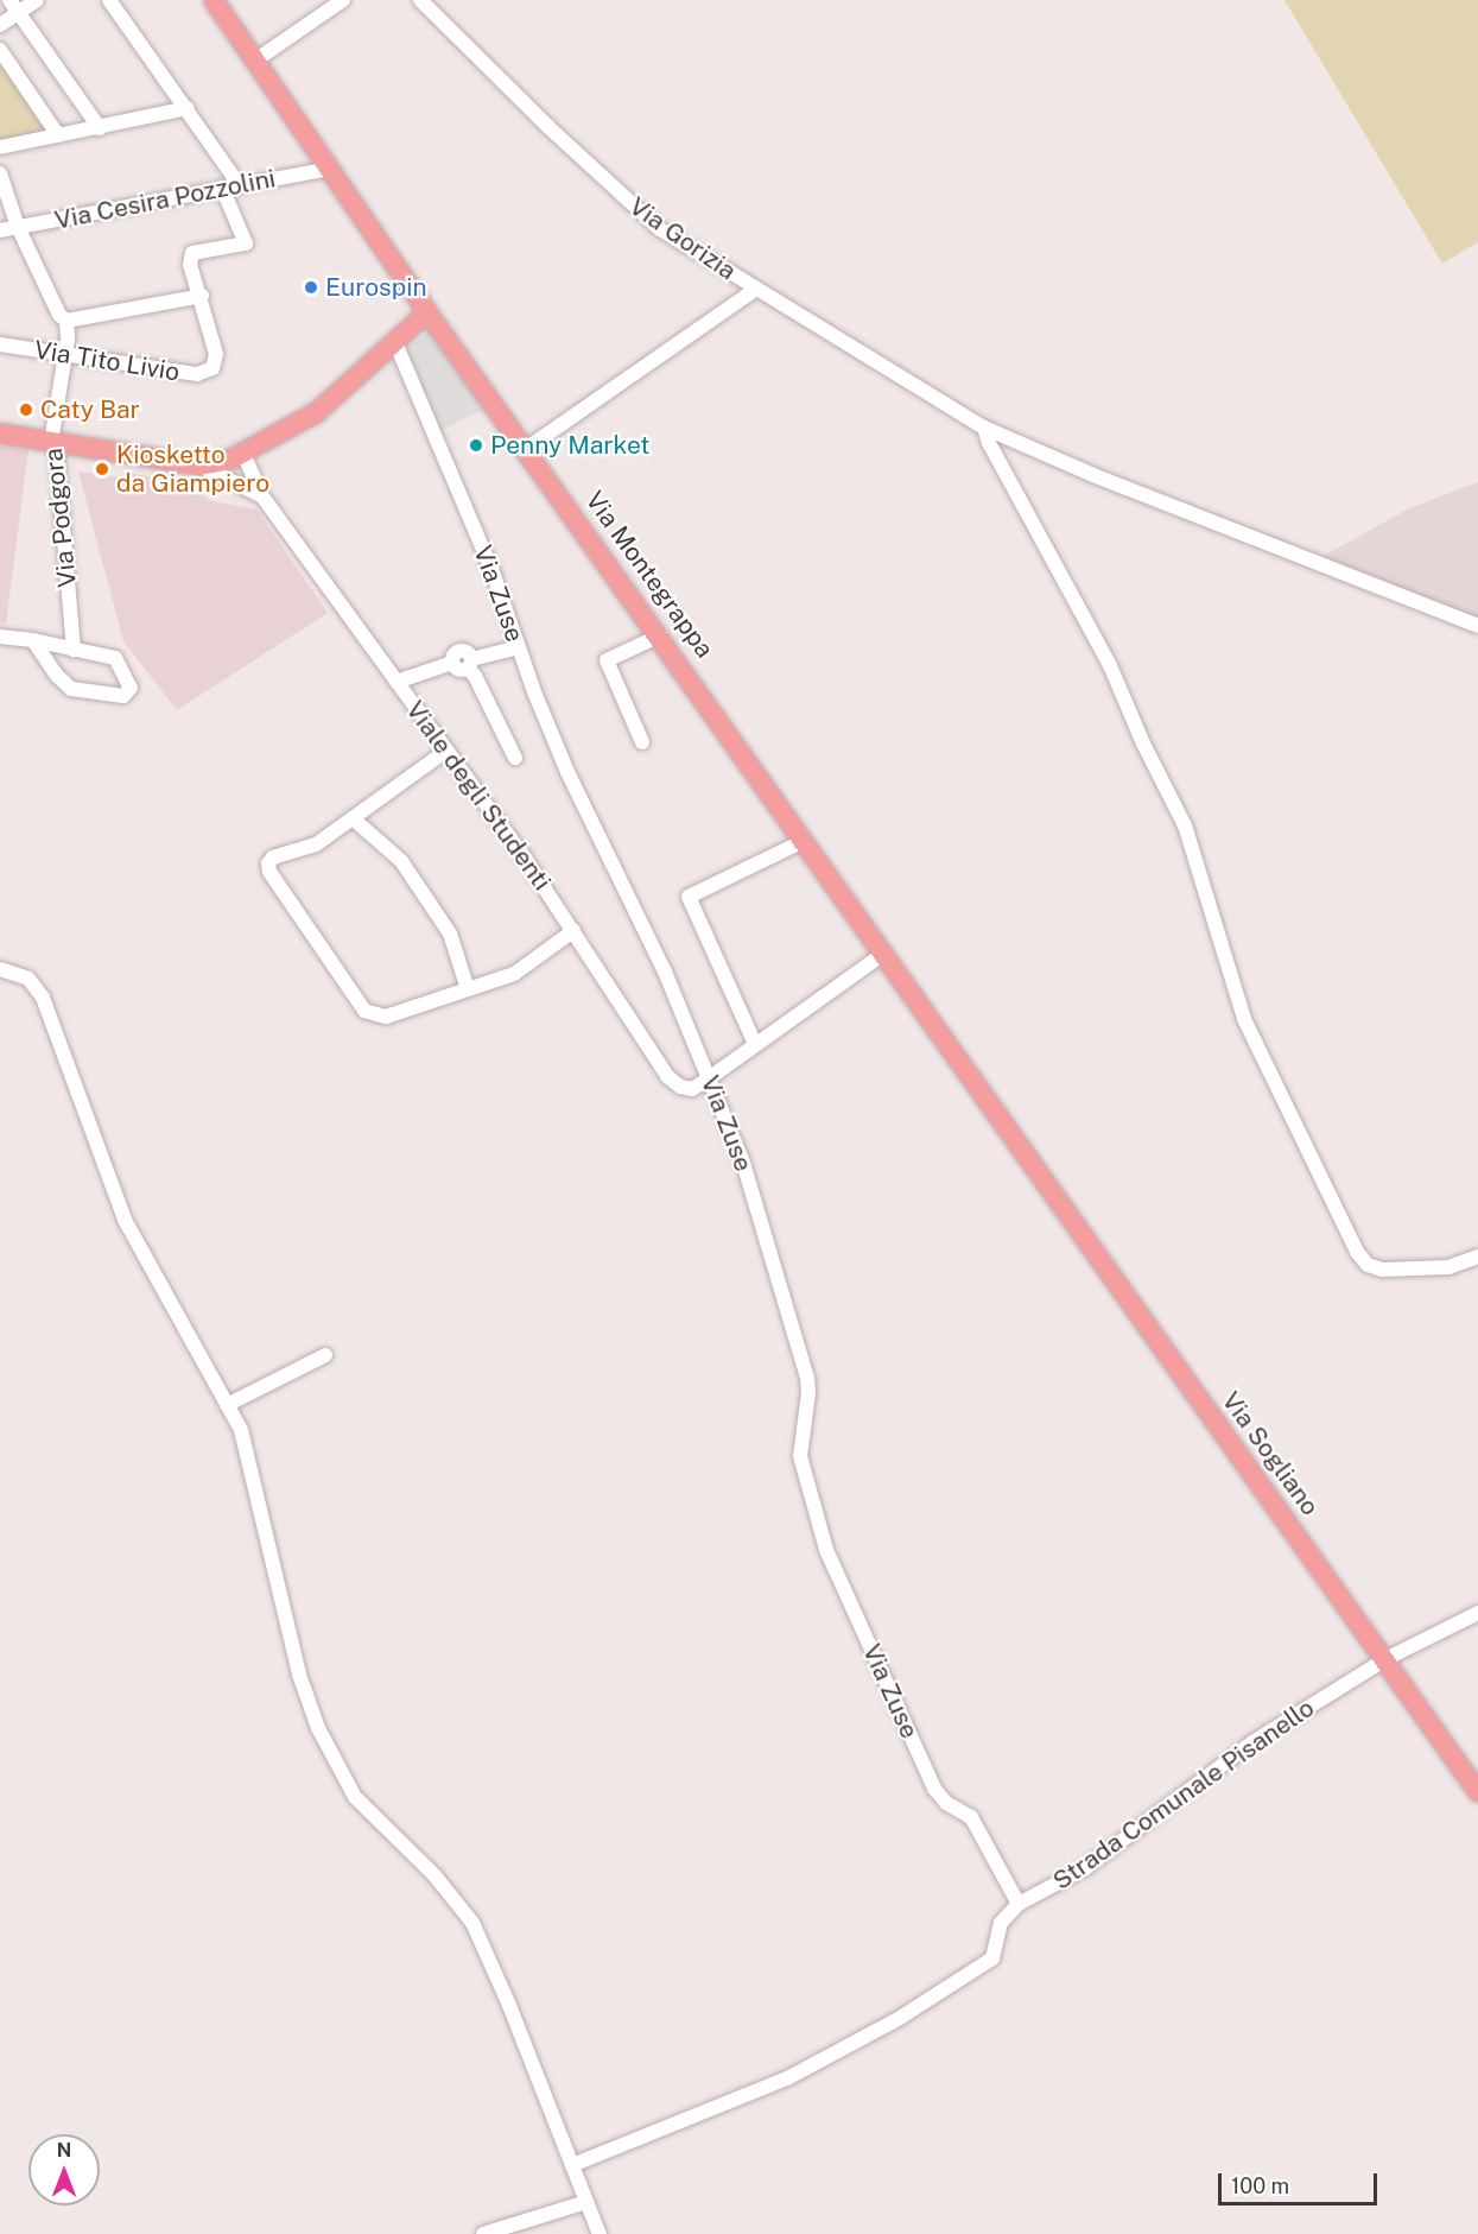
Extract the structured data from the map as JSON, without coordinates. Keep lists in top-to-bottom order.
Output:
{
  "streets": {
    "main road": ["Via Montegrappa", "Via Sogliano"],
    "street": [
      "Via Cesira Pozzolini",
      "Via Gorizia",
      "Via Tito Livio",
      "Via Podgora",
      "Via Zuse",
      "Viale degli Studenti",
      "Strada Comunale Pisanello"
    ]
  },
  "crossings": [
    ["Via Cesira Pozzolini", "Via Montegrappa"],
    ["Via Tito Livio", "Via Podgora"],
    ["Via Montegrappa", "Via Sogliano"],
    ["Via Zuse", "Viale degli Studenti"],
    ["Via Zuse", "Strada Comunale Pisanello"],
    ["Via Sogliano", "Strada Comunale Pisanello"]
  ],
  "places": [
    "Eurospin",
    "Caty Bar",
    "Penny Market",
    "Kiosketto da Giampiero"
  ],
  "scale_bar": "100 m",
  "north": "top"
}
